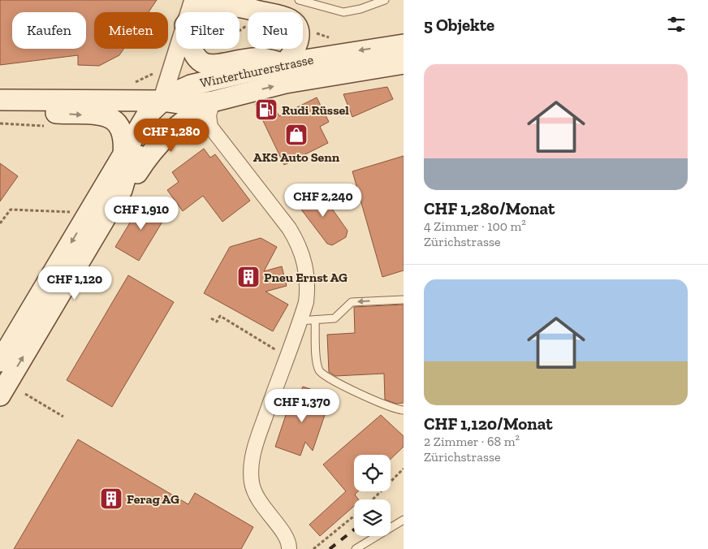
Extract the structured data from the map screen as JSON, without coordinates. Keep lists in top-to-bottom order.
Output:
{
  "streets": {
    "main road": ["Winterthurerstrasse"]
  },
  "places": {
    "fuel station": ["Rudi Rüssel"],
    "shop": ["AKS Auto Senn"],
    "building": ["Pneu Ernst AG", "Ferag AG"]
  },
  "page": {
    "heading": "5 Objekte",
    "chip": [
      "Kaufen",
      "Mieten",
      "Filter",
      "Neu"
    ],
    "list": [
      {
        "name": "CHF 1,280/Monat",
        "note": "4 Zimmer · 100 m² · Zürichstrasse"
      },
      {
        "name": "CHF 1,120/Monat",
        "note": "2 Zimmer · 68 m² · Zürichstrasse"
      }
    ],
    "price": [
      "CHF 1,280",
      "CHF 2,240",
      "CHF 1,910",
      "CHF 1,120",
      "CHF 1,370"
    ]
  }
}
